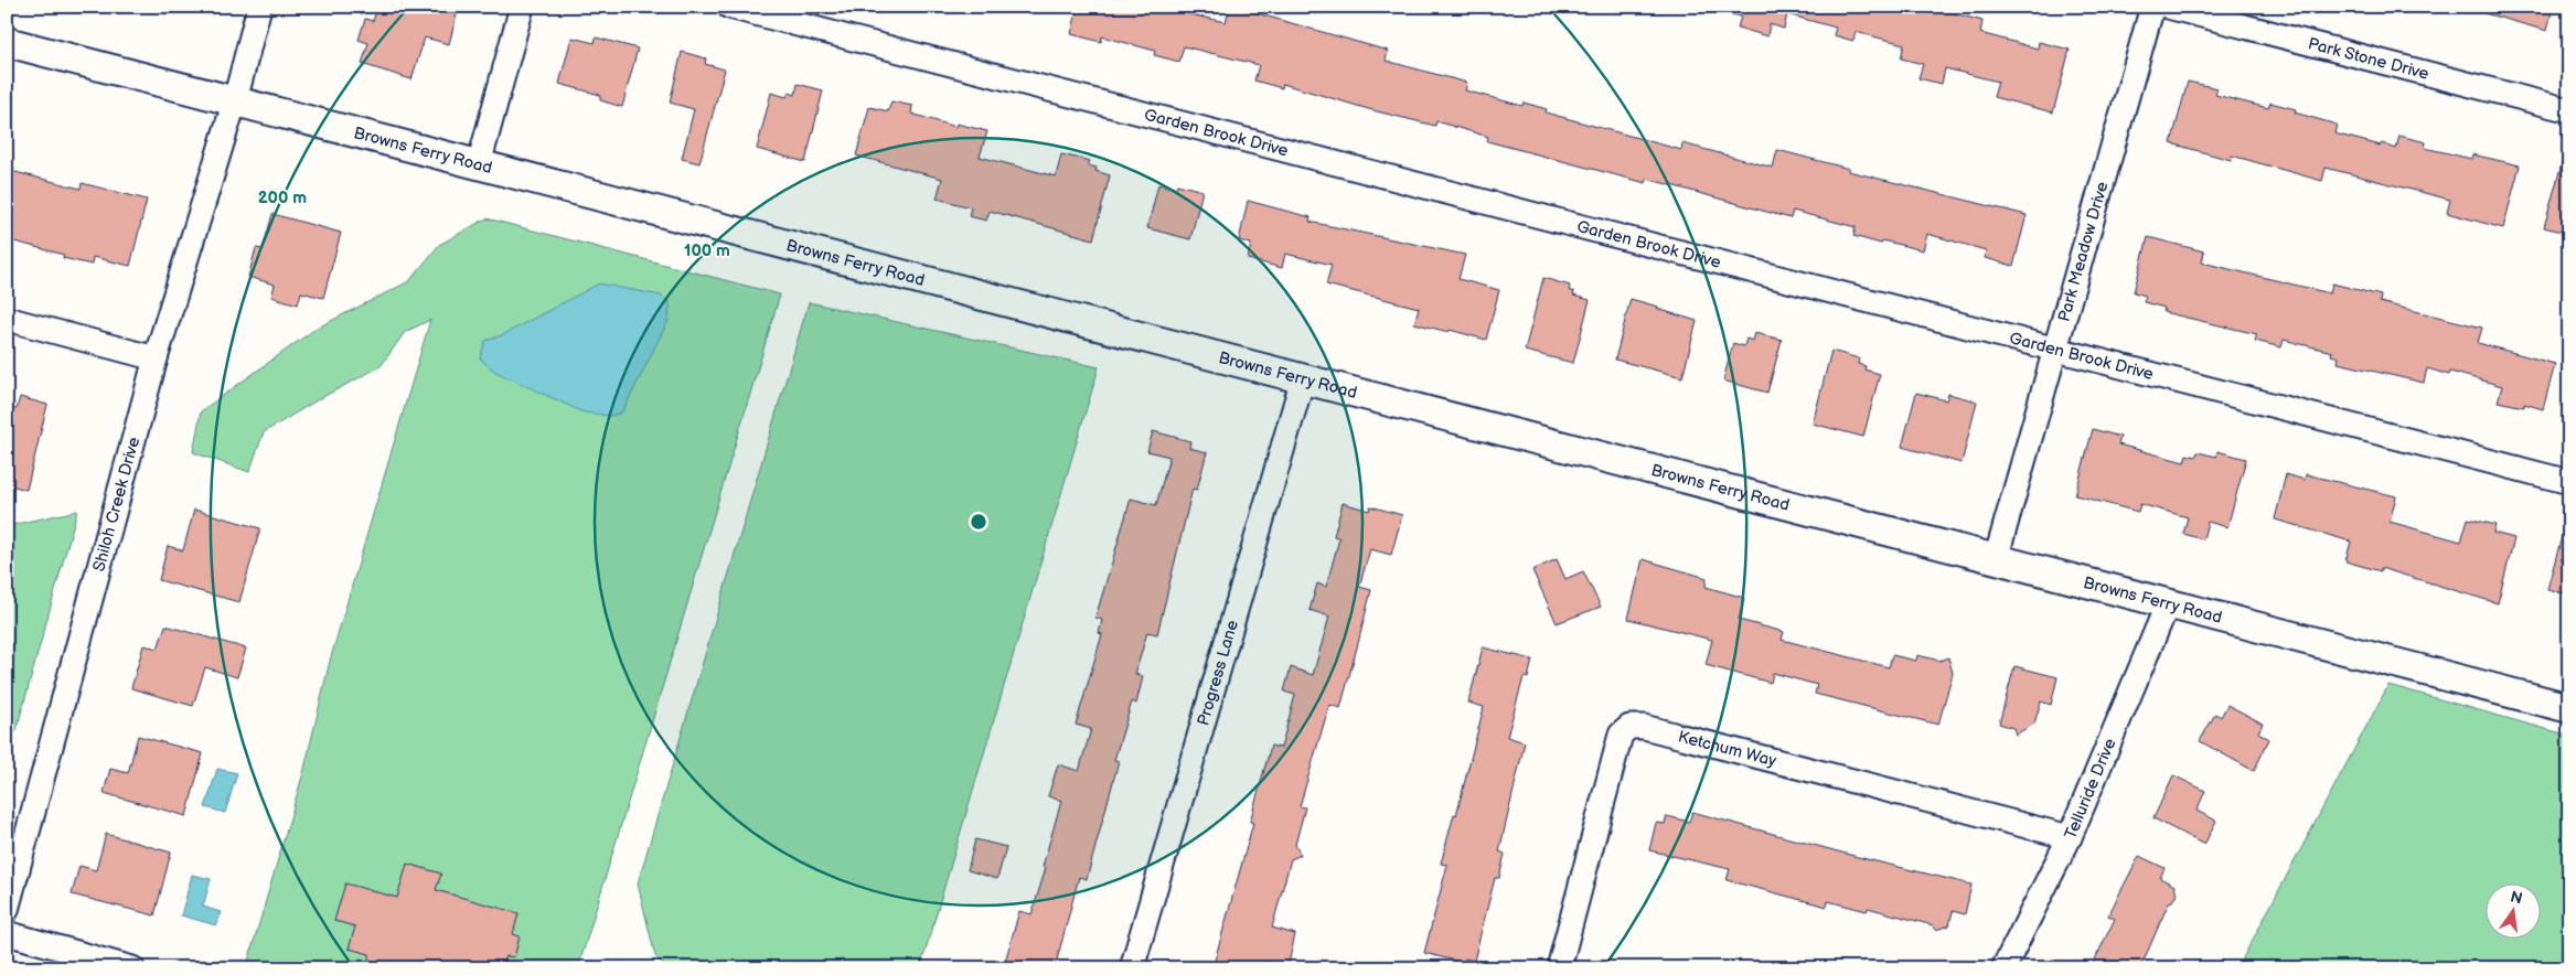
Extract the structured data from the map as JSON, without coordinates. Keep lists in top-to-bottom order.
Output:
{
  "streets": {
    "street": [
      "Park Stone Drive",
      "Garden Brook Drive",
      "Browns Ferry Road",
      "Park Meadow Drive",
      "Shiloh Creek Drive",
      "Progress Lane",
      "Ketchum Way",
      "Telluride Drive"
    ]
  },
  "crossings": [
    ["Garden Brook Drive", "Park Meadow Drive"],
    ["Browns Ferry Road", "Park Meadow Drive"],
    ["Browns Ferry Road", "Shiloh Creek Drive"],
    ["Browns Ferry Road", "Progress Lane"],
    ["Browns Ferry Road", "Telluride Drive"],
    ["Ketchum Way", "Telluride Drive"]
  ],
  "north": "top",
  "rings": ["200 m", "100 m"]
}
